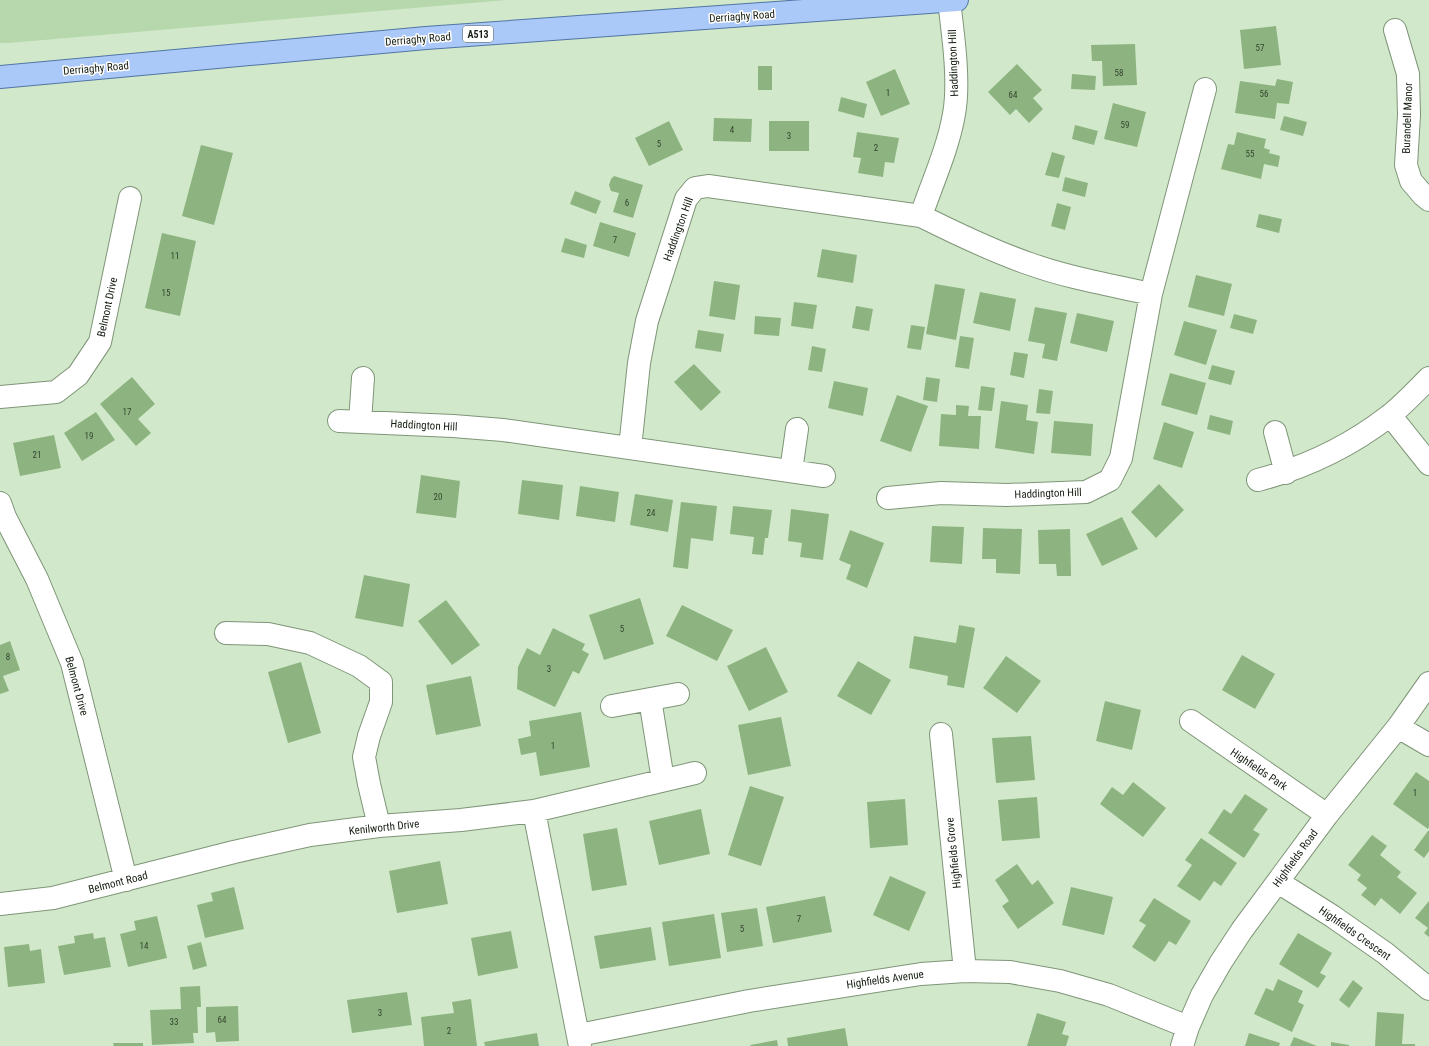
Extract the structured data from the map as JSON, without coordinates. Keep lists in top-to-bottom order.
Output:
{
  "streets": {
    "main road": ["Derriaghy Road", "A513"],
    "street": [
      "Haddington Hill",
      "Burandell Manor",
      "Belmont Drive",
      "Highfields Park",
      "Kenilworth Drive",
      "Highfields Grove",
      "Highfields Road",
      "Belmont Road",
      "Highfields Crescent",
      "Highfields Avenue"
    ]
  },
  "crossings": [
    ["Derriaghy Road", "Haddington Hill"],
    ["Belmont Drive", "Belmont Road"],
    ["Highfields Park", "Highfields Road"],
    ["Kenilworth Drive", "Belmont Road"],
    ["Highfields Grove", "Highfields Avenue"],
    ["Highfields Road", "Highfields Crescent"],
    ["Highfields Road", "Highfields Avenue"]
  ],
  "house_numbers": [
    "57",
    "58",
    "1",
    "56",
    "64",
    "59",
    "4",
    "3",
    "5",
    "2",
    "55",
    "6",
    "7",
    "11",
    "15",
    "17",
    "19",
    "21",
    "20",
    "24",
    "5",
    "8",
    "3",
    "1",
    "1",
    "7",
    "5",
    "14",
    "3",
    "64",
    "33",
    "2"
  ]
}
